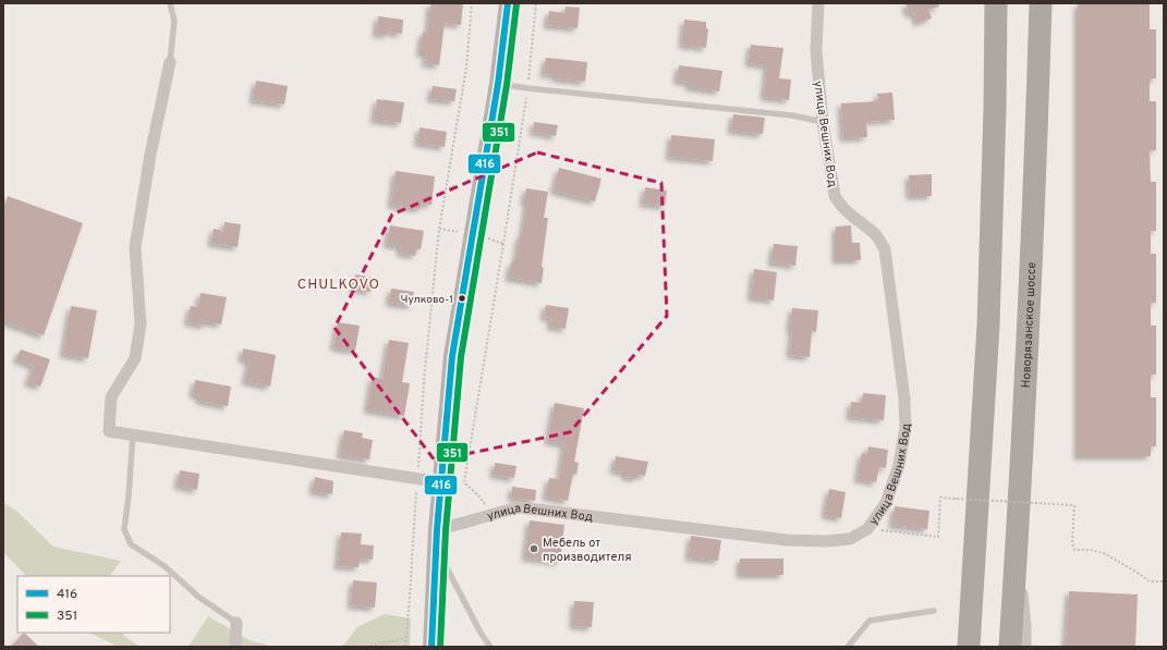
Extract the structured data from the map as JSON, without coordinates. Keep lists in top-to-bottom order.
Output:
{
  "streets": {
    "highway": ["Новорязанское шоссе"],
    "street": ["улица Вешних Вод"]
  },
  "districts": ["CHULKOVO"],
  "places": ["Чулково-1", "Мебель от производителя"],
  "lines": ["transit line 416", "transit line 351"],
  "legend": ["416", "351"]
}
